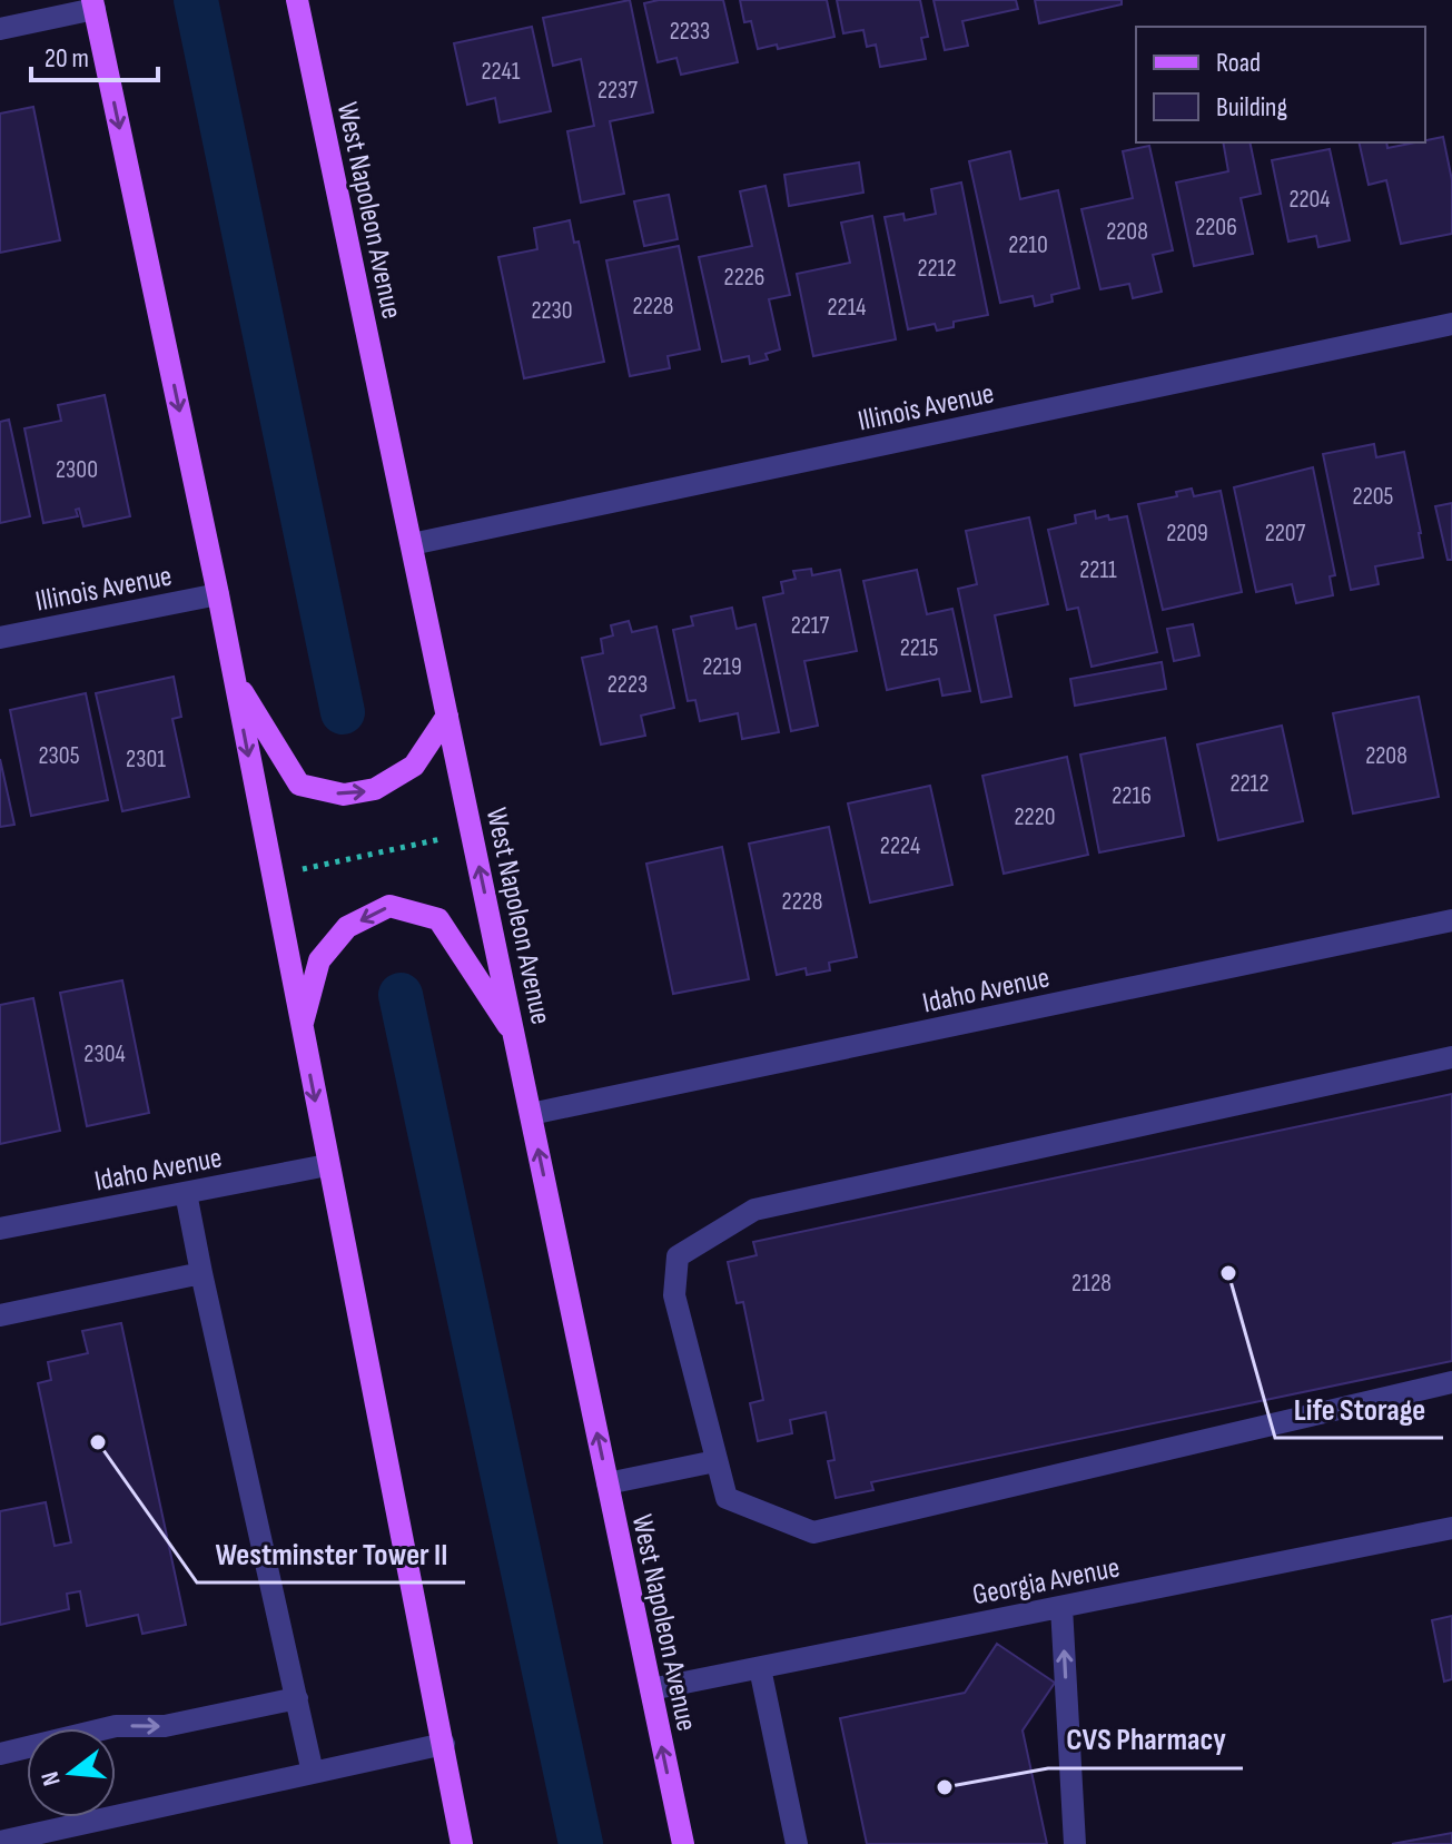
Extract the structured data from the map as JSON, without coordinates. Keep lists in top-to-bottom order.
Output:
{
  "streets": {
    "main road": ["West Napoleon Avenue"],
    "street": ["Illinois Avenue", "Idaho Avenue", "Georgia Avenue"]
  },
  "crossings": [
    ["West Napoleon Avenue", "Illinois Avenue"],
    ["West Napoleon Avenue", "Idaho Avenue"],
    ["West Napoleon Avenue", "Georgia Avenue"]
  ],
  "one_way": ["West Napoleon Avenue"],
  "places": ["Life Storage", "Westminster Tower II", "CVS Pharmacy"],
  "house_numbers": [
    "2233",
    "2241",
    "2237",
    "2204",
    "2206",
    "2208",
    "2210",
    "2212",
    "2226",
    "2228",
    "2214",
    "2230",
    "2300",
    "2205",
    "2209",
    "2207",
    "2211",
    "2217",
    "2215",
    "2219",
    "2223",
    "2305",
    "2208",
    "2301",
    "2212",
    "2216",
    "2220",
    "2224",
    "2228",
    "2304",
    "2128"
  ],
  "legend": ["Road", "Building"],
  "scale_bar": "20 m",
  "north": "left"
}
